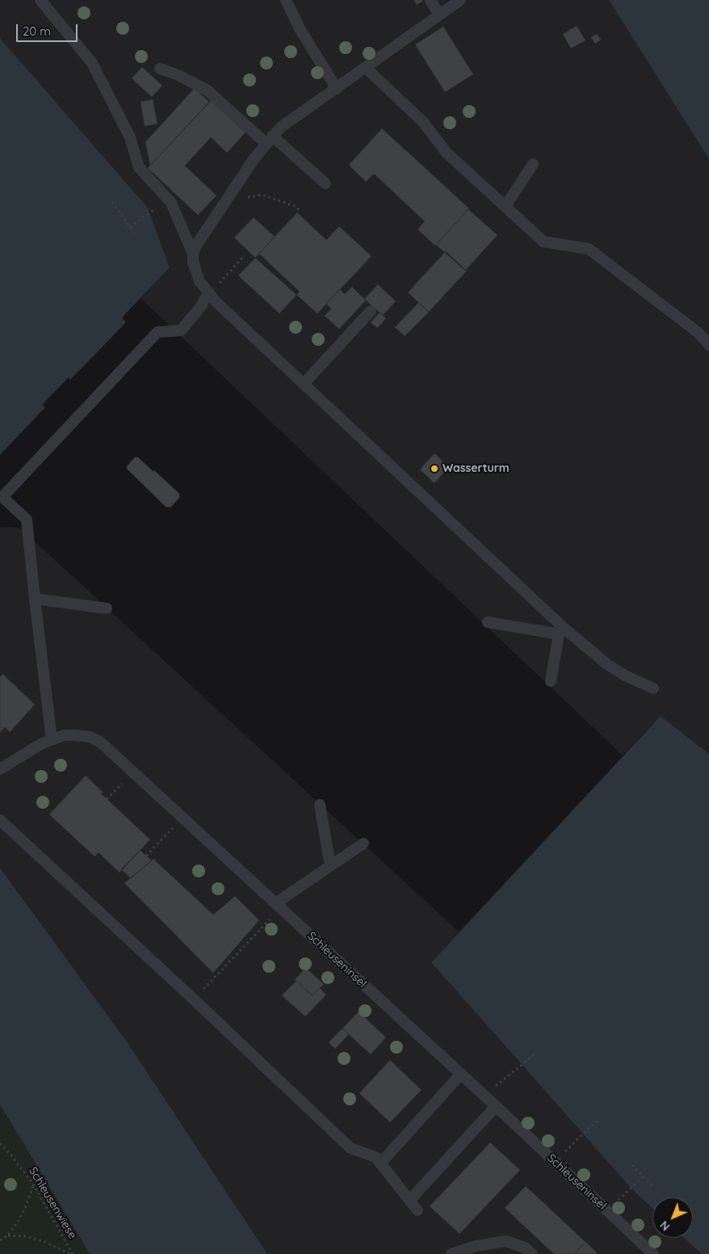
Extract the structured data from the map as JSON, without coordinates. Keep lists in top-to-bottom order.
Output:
{
  "streets": {
    "lane": ["Schleuseninsel"],
    "path": ["Schleusenwiese"]
  },
  "places": ["Wasserturm"],
  "scale_bar": "20 m",
  "north": "bottom left"
}
